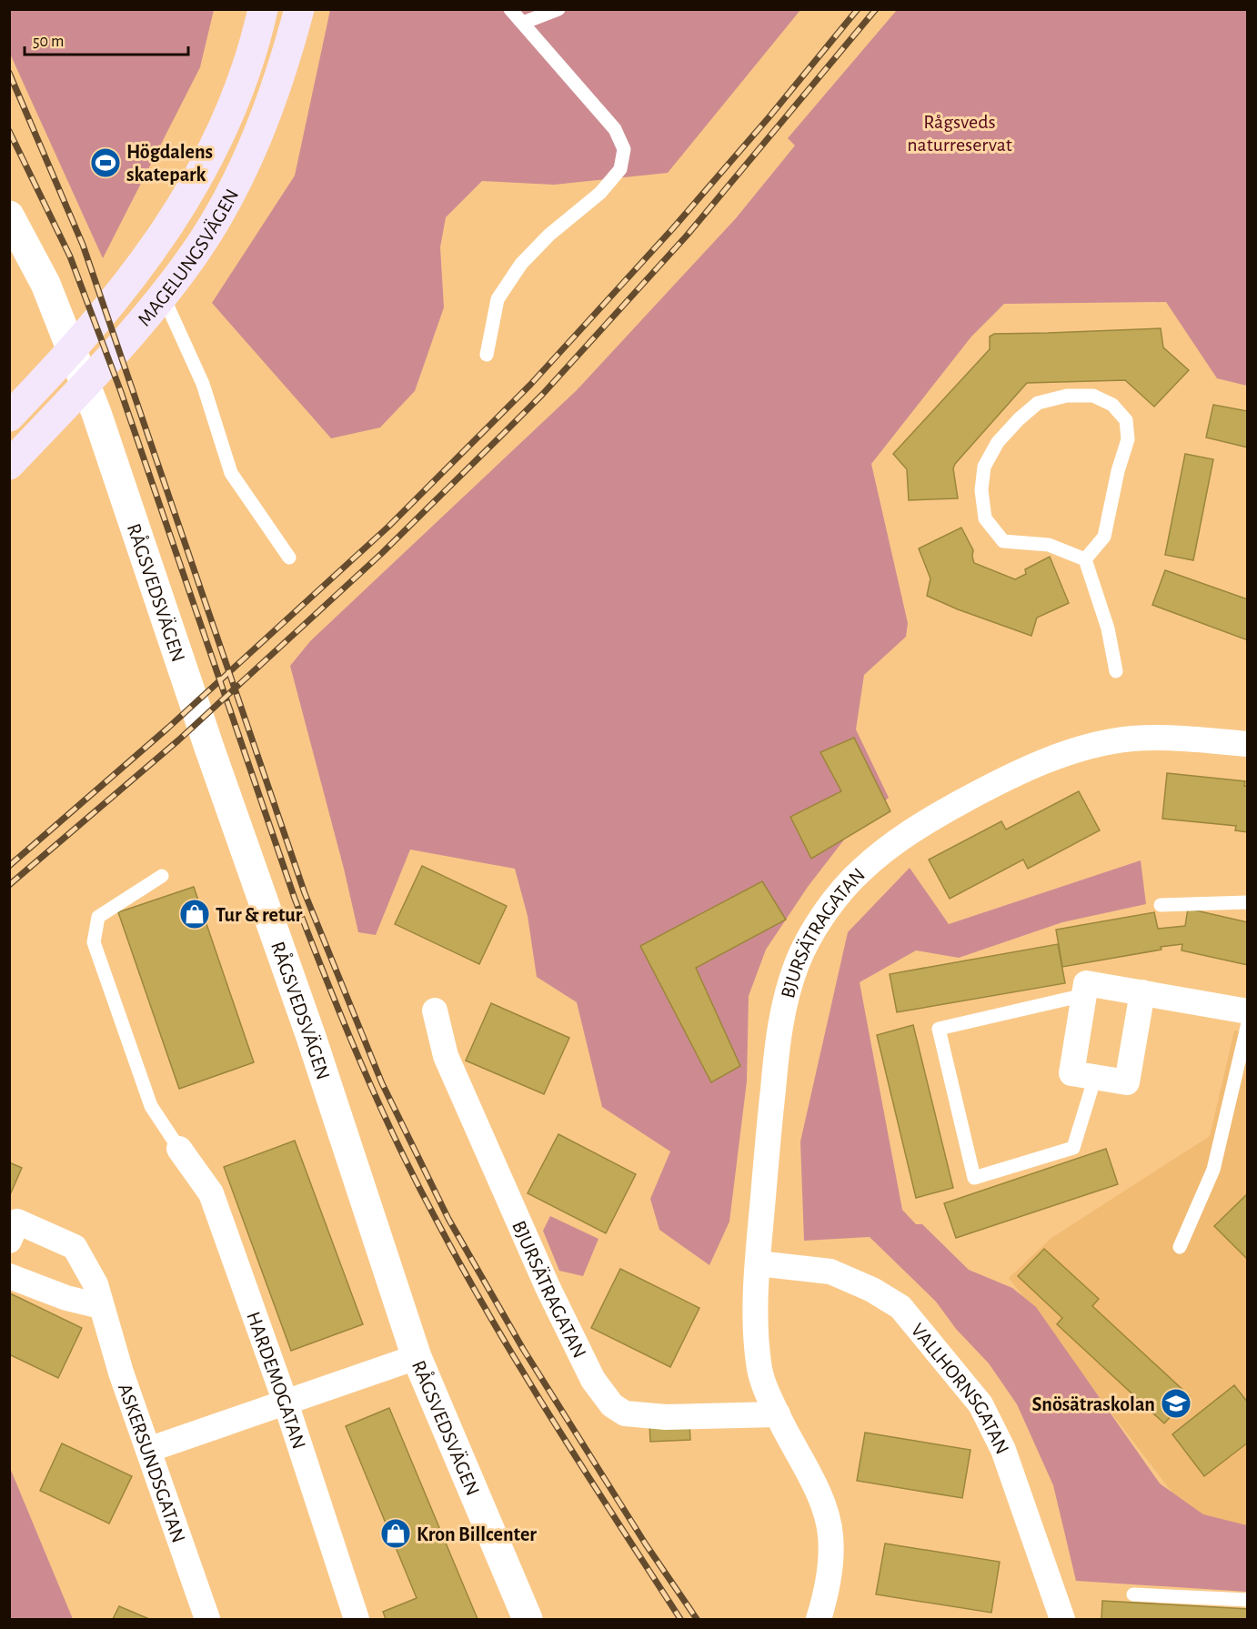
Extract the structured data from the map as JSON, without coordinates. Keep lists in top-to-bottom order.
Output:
{
  "streets": {
    "main road": ["MAGELUNGSVÄGEN"],
    "street": [
      "RÅGSVEDSVÄGEN",
      "BJURSÄTRAGATAN",
      "HARDEMOGATAN",
      "VALLHORNSGATAN",
      "ASKERSUNDSGATAN"
    ]
  },
  "crossings": [
    ["BJURSÄTRAGATAN", "VALLHORNSGATAN"]
  ],
  "parks": ["Rågsveds naturreservat"],
  "places": {
    "sports": ["Högdalens skatepark"],
    "shop": ["Tur & retur", "Kron Billcenter"],
    "school or university": ["Snösätraskolan"]
  },
  "scale_bar": "50 m"
}
